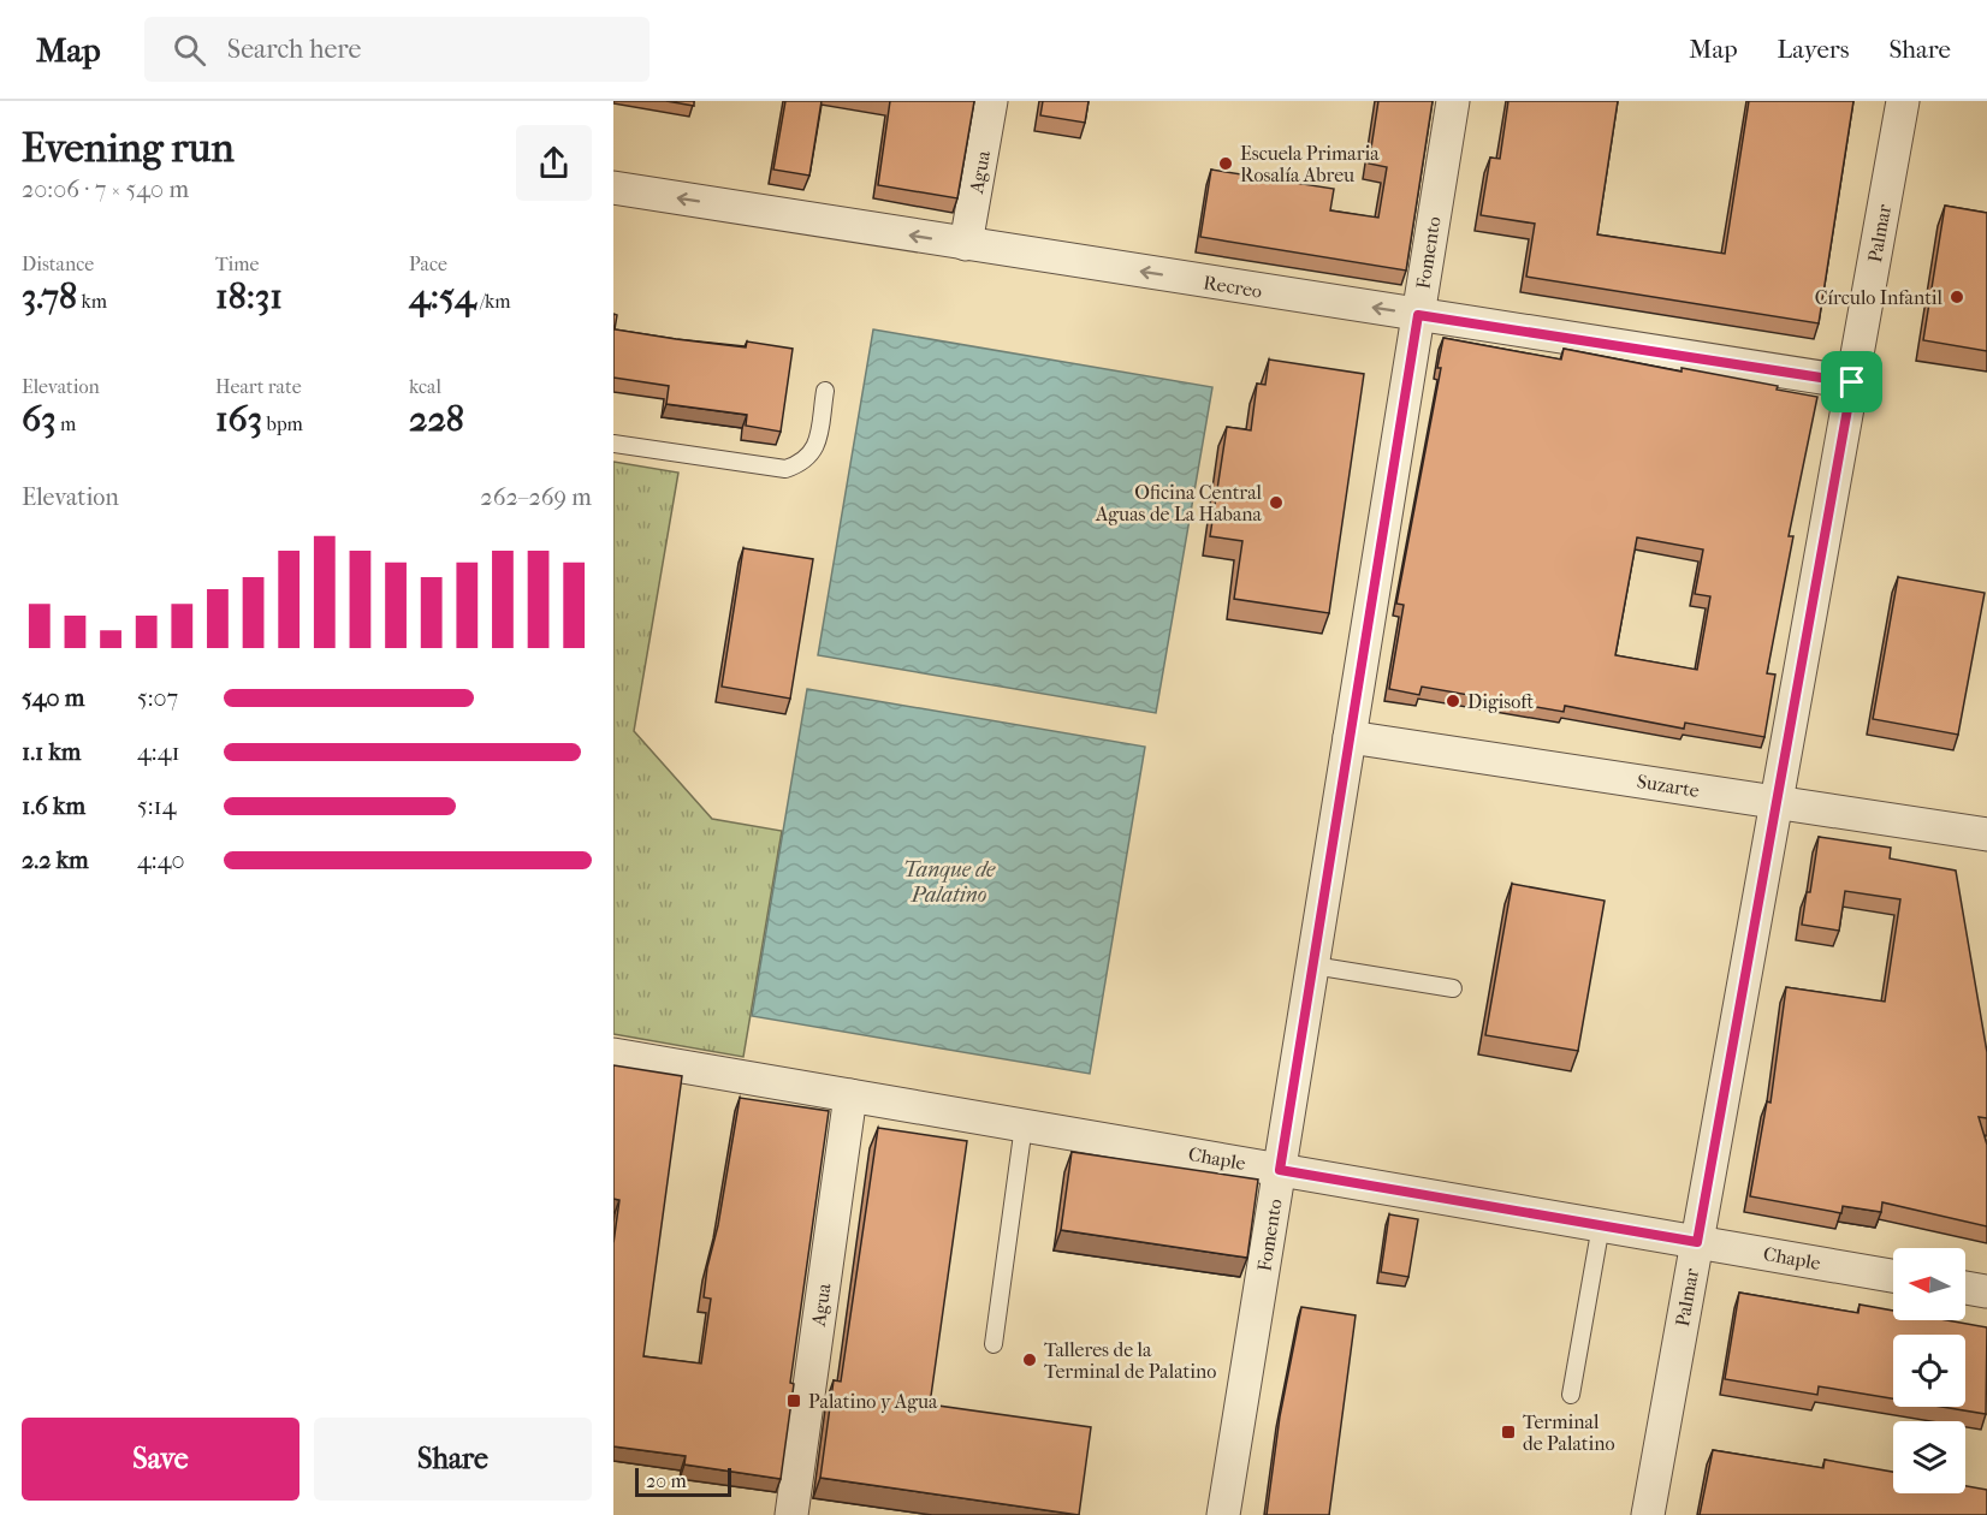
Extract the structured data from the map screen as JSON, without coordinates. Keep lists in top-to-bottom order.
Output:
{
  "streets": {
    "street": [
      "Agua",
      "Palmar",
      "Fomento",
      "Recreo",
      "Suzarte",
      "Chaple"
    ]
  },
  "crossings": [
    ["Agua", "Recreo"],
    ["Agua", "Chaple"],
    ["Palmar", "Recreo"],
    ["Palmar", "Suzarte"],
    ["Palmar", "Chaple"],
    ["Fomento", "Recreo"],
    ["Fomento", "Suzarte"],
    ["Fomento", "Chaple"]
  ],
  "one_way": ["Recreo"],
  "water": ["Tanque de Palatino"],
  "places": {
    "other": [
      "Escuela Primaria Rosalía Abreu",
      "Círculo Infantil",
      "Oficina Central Aguas de La Habana",
      "Digisoft",
      "Talleres de la Terminal de Palatino"
    ],
    "transit": ["Palatino y Agua", "Terminal de Palatino"]
  },
  "scale_bar": "20 m",
  "north": "left",
  "page": {
    "header": "Map",
    "search": "Search here",
    "nav": ["Map", "Layers", "Share"],
    "heading": ["Evening run", "20:06 · 7 × 540 m"],
    "stats": [
      ["Distance", "3.78 km"],
      ["Time", "18:31"],
      ["Pace", "4:54 /km"],
      ["Elevation", "63 m"],
      ["Heart rate", "163 bpm"],
      ["kcal", "228"]
    ],
    "chart": ["Elevation", "262–269 m"],
    "list": [
      {
        "name": "540 m",
        "note": "5:07"
      },
      {
        "name": "1.1 km",
        "note": "4:41"
      },
      {
        "name": "1.6 km",
        "note": "5:14"
      },
      {
        "name": "2.2 km",
        "note": "4:40"
      }
    ],
    "buttons": ["Save", "Share"],
    "scale": "20 m"
  }
}
